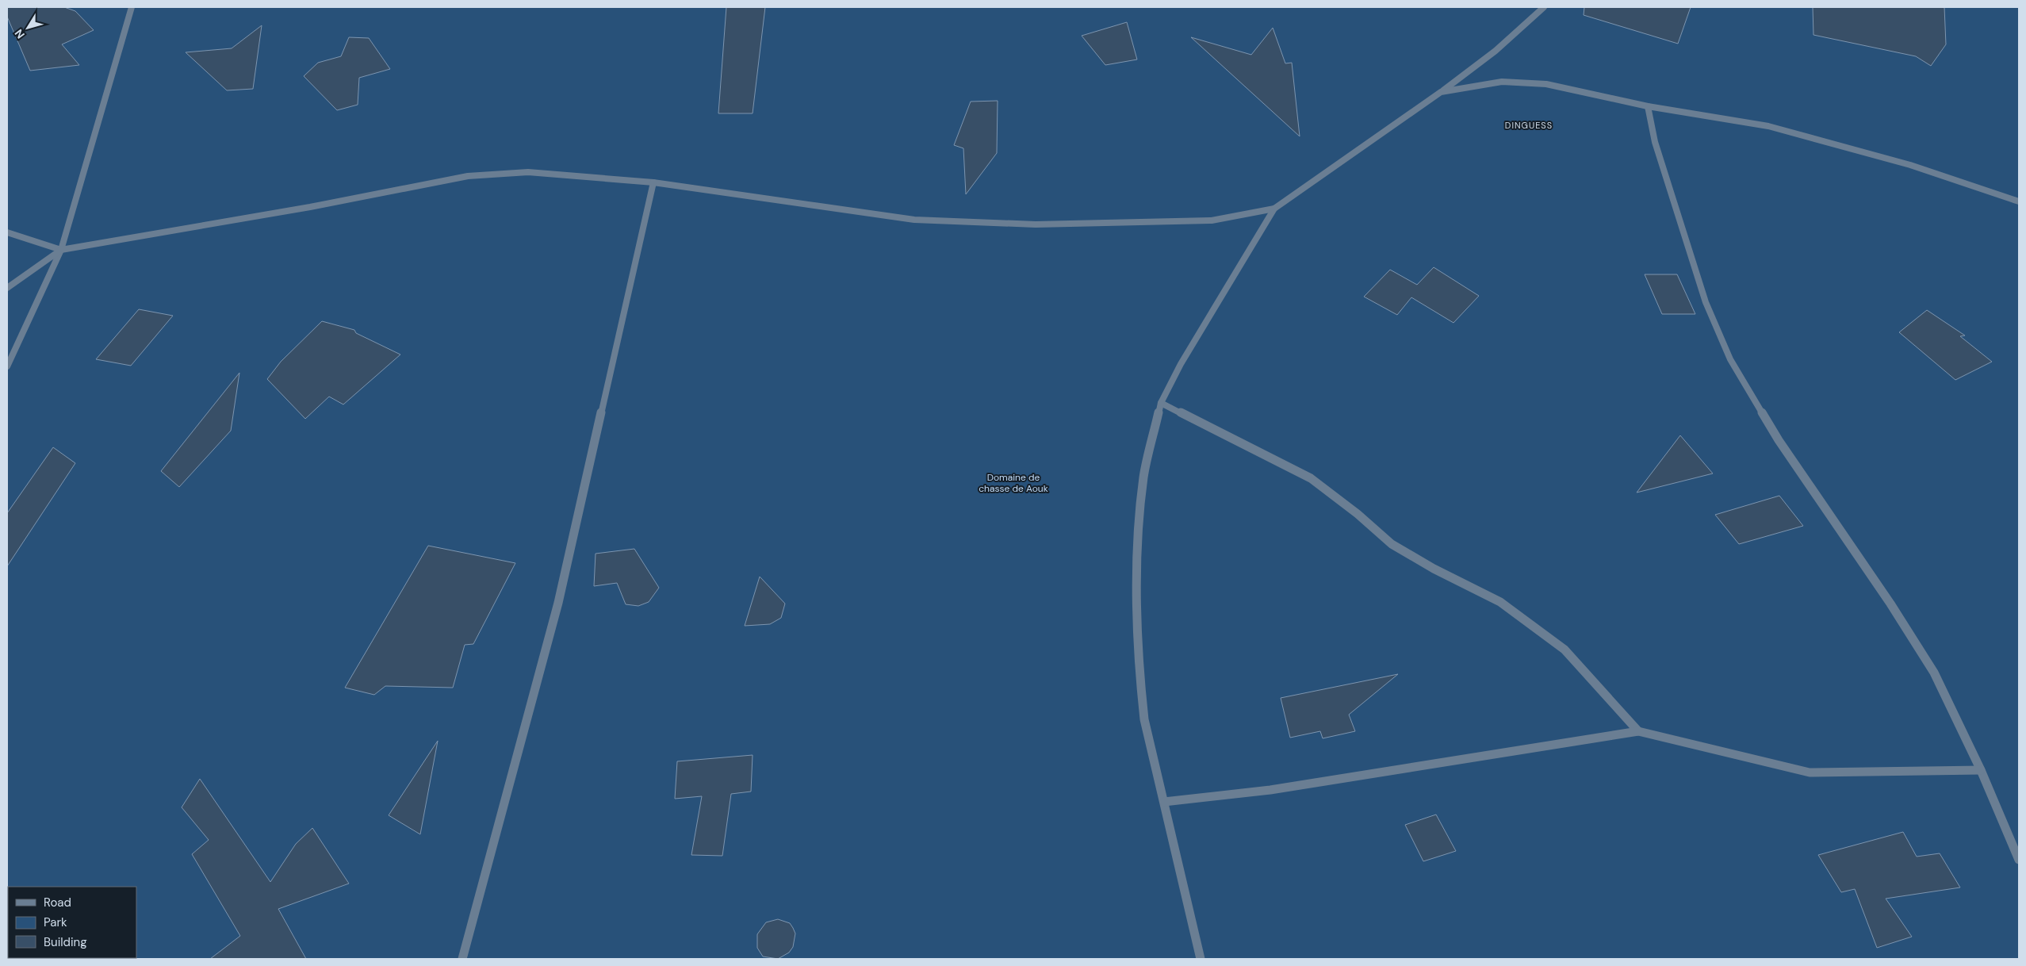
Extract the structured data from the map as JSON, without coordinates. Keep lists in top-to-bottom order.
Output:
{
  "districts": ["DINGUESS"],
  "parks": ["Domaine de chasse de Aouk"],
  "legend": ["Road", "Park", "Building"],
  "north": "bottom left"
}
